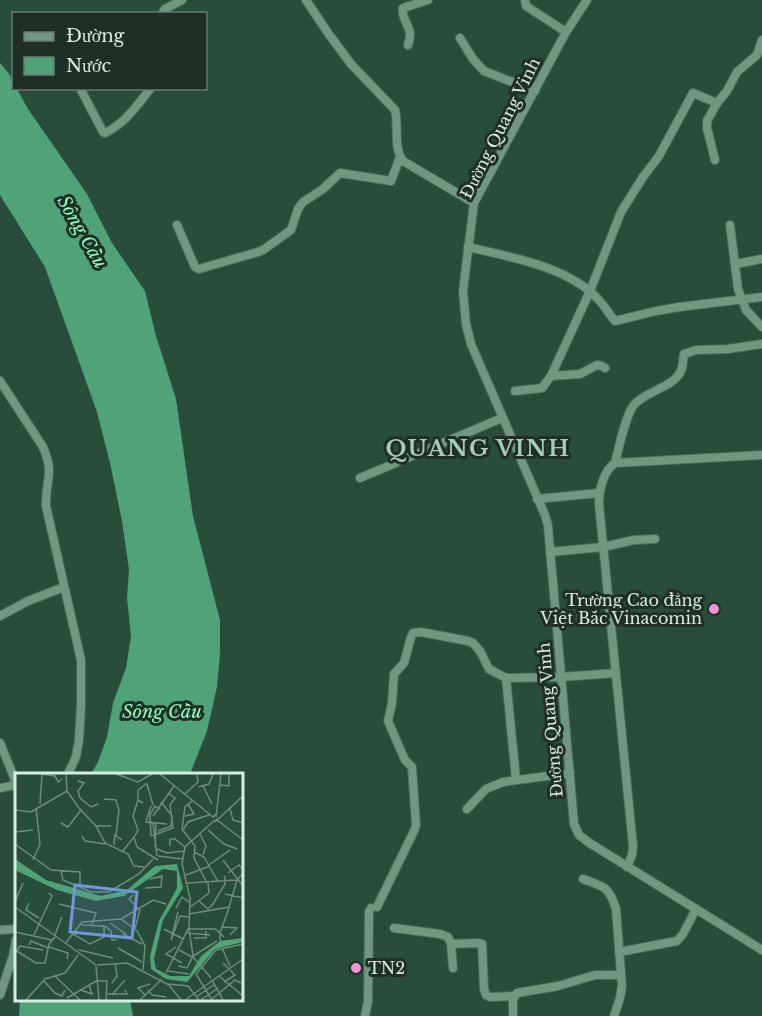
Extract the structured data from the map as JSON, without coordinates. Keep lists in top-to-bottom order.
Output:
{
  "streets": {
    "street": ["Đường Quang Vinh"]
  },
  "districts": ["QUANG VINH"],
  "water": ["Sông Cầu"],
  "places": ["Trường Cao đẳng Việt Bắc Vinacomin", "TN2"],
  "legend": ["Đường", "Nước"]
}
